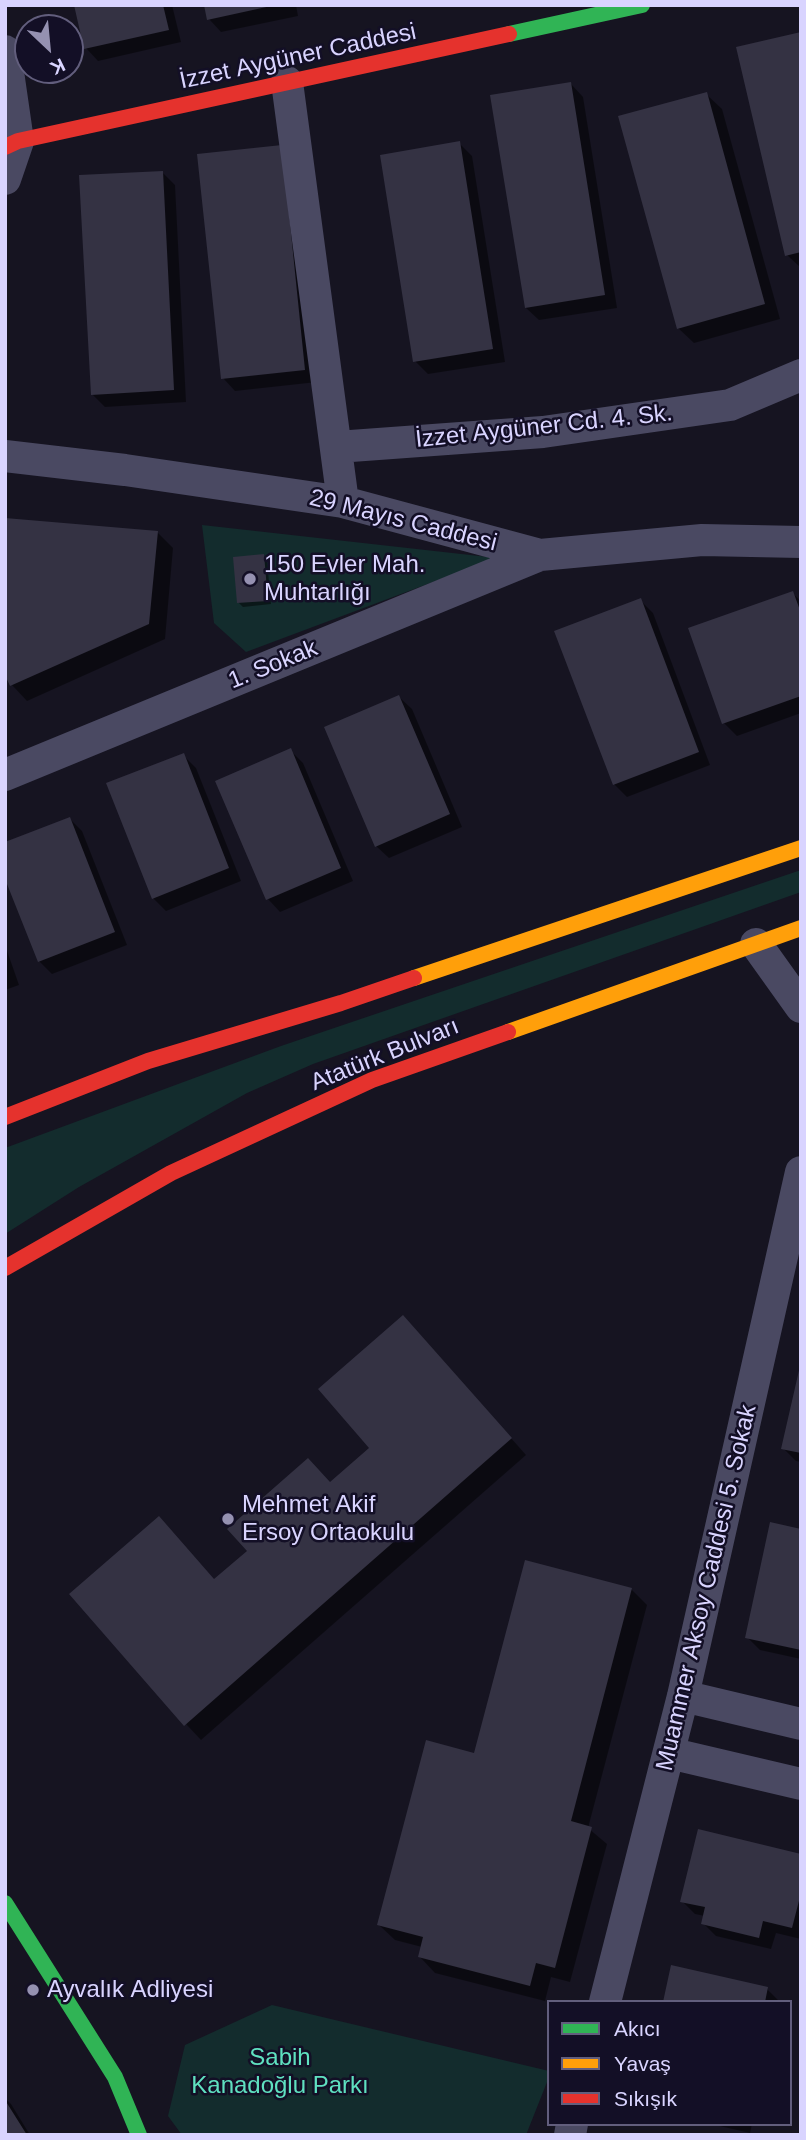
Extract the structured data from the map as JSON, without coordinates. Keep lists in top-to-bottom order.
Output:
{
  "streets": {
    "main road": ["İzzet Aygüner Caddesi", "Atatürk Bulvarı"],
    "street": [
      "İzzet Aygüner Cd. 4. Sk.",
      "29 Mayıs Caddesi",
      "1. Sokak",
      "Muammer Aksoy Caddesi 5. Sokak"
    ]
  },
  "crossings": [
    ["29 Mayıs Caddesi", "1. Sokak"]
  ],
  "parks": ["Sabih Kanadoğlu Parkı"],
  "places": ["150 Evler Mah. Muhtarlığı", "Mehmet Akif Ersoy Ortaokulu", "Ayvalık Adliyesi"],
  "legend": ["Akıcı", "Yavaş", "Sıkışık"],
  "north": "bottom right"
}
